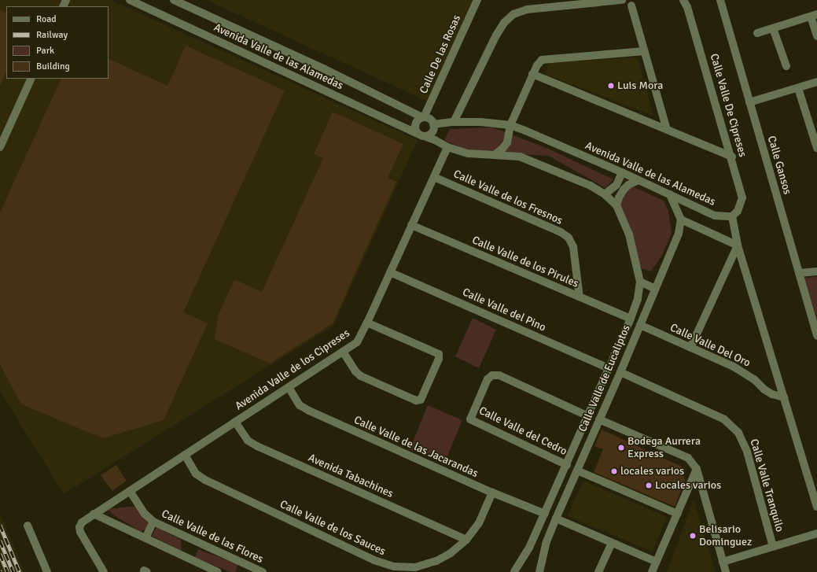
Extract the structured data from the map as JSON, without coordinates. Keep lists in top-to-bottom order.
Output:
{
  "streets": {
    "street": [
      "Calle De las Rosas",
      "Avenida Valle de las Alamedas",
      "Calle Valle De Cipreses",
      "Calle Gansos",
      "Calle Valle de los Fresnos",
      "Calle Valle de los Pirules",
      "Calle Valle del Pino",
      "Calle Valle Del Oro",
      "Avenida Valle de los Cipreses",
      "Calle Valle de Eucaliptos",
      "Calle Valle del Cedro",
      "Calle Valle de las Jacarandas",
      "Avenida Tabachines",
      "Calle Valle Tranquilo",
      "Calle Valle de los Sauces",
      "Calle Valle de las Flores"
    ]
  },
  "crossings": [
    ["Calle De las Rosas", "Avenida Valle de las Alamedas"],
    ["Avenida Valle de las Alamedas", "Calle Valle De Cipreses"],
    ["Avenida Valle de las Alamedas", "Avenida Valle de los Cipreses"],
    ["Avenida Valle de las Alamedas", "Calle Valle de Eucaliptos"],
    ["Calle Valle de los Fresnos", "Calle Valle de los Pirules"],
    ["Calle Valle de los Fresnos", "Avenida Valle de los Cipreses"],
    ["Calle Valle de los Pirules", "Avenida Valle de los Cipreses"],
    ["Calle Valle de los Pirules", "Calle Valle de Eucaliptos"],
    ["Calle Valle del Pino", "Avenida Valle de los Cipreses"],
    ["Calle Valle del Pino", "Calle Valle de Eucaliptos"],
    ["Calle Valle Del Oro", "Calle Valle de Eucaliptos"],
    ["Avenida Valle de los Cipreses", "Calle Valle de las Jacarandas"],
    ["Avenida Valle de los Cipreses", "Avenida Tabachines"],
    ["Avenida Valle de los Cipreses", "Calle Valle de los Sauces"],
    ["Avenida Valle de los Cipreses", "Calle Valle de las Flores"],
    ["Calle Valle de Eucaliptos", "Calle Valle del Cedro"],
    ["Calle Valle de Eucaliptos", "Calle Valle de las Jacarandas"],
    ["Calle Valle de Eucaliptos", "Calle Valle Tranquilo"],
    ["Calle Valle de las Jacarandas", "Calle Valle de los Sauces"],
    ["Avenida Tabachines", "Calle Valle de los Sauces"]
  ],
  "places": [
    "Luis Mora",
    "Bodega Aurrera Express",
    "locales varios",
    "Locales varios",
    "Belisario Dominguez"
  ],
  "legend": [
    "Road",
    "Railway",
    "Park",
    "Building"
  ]
}
